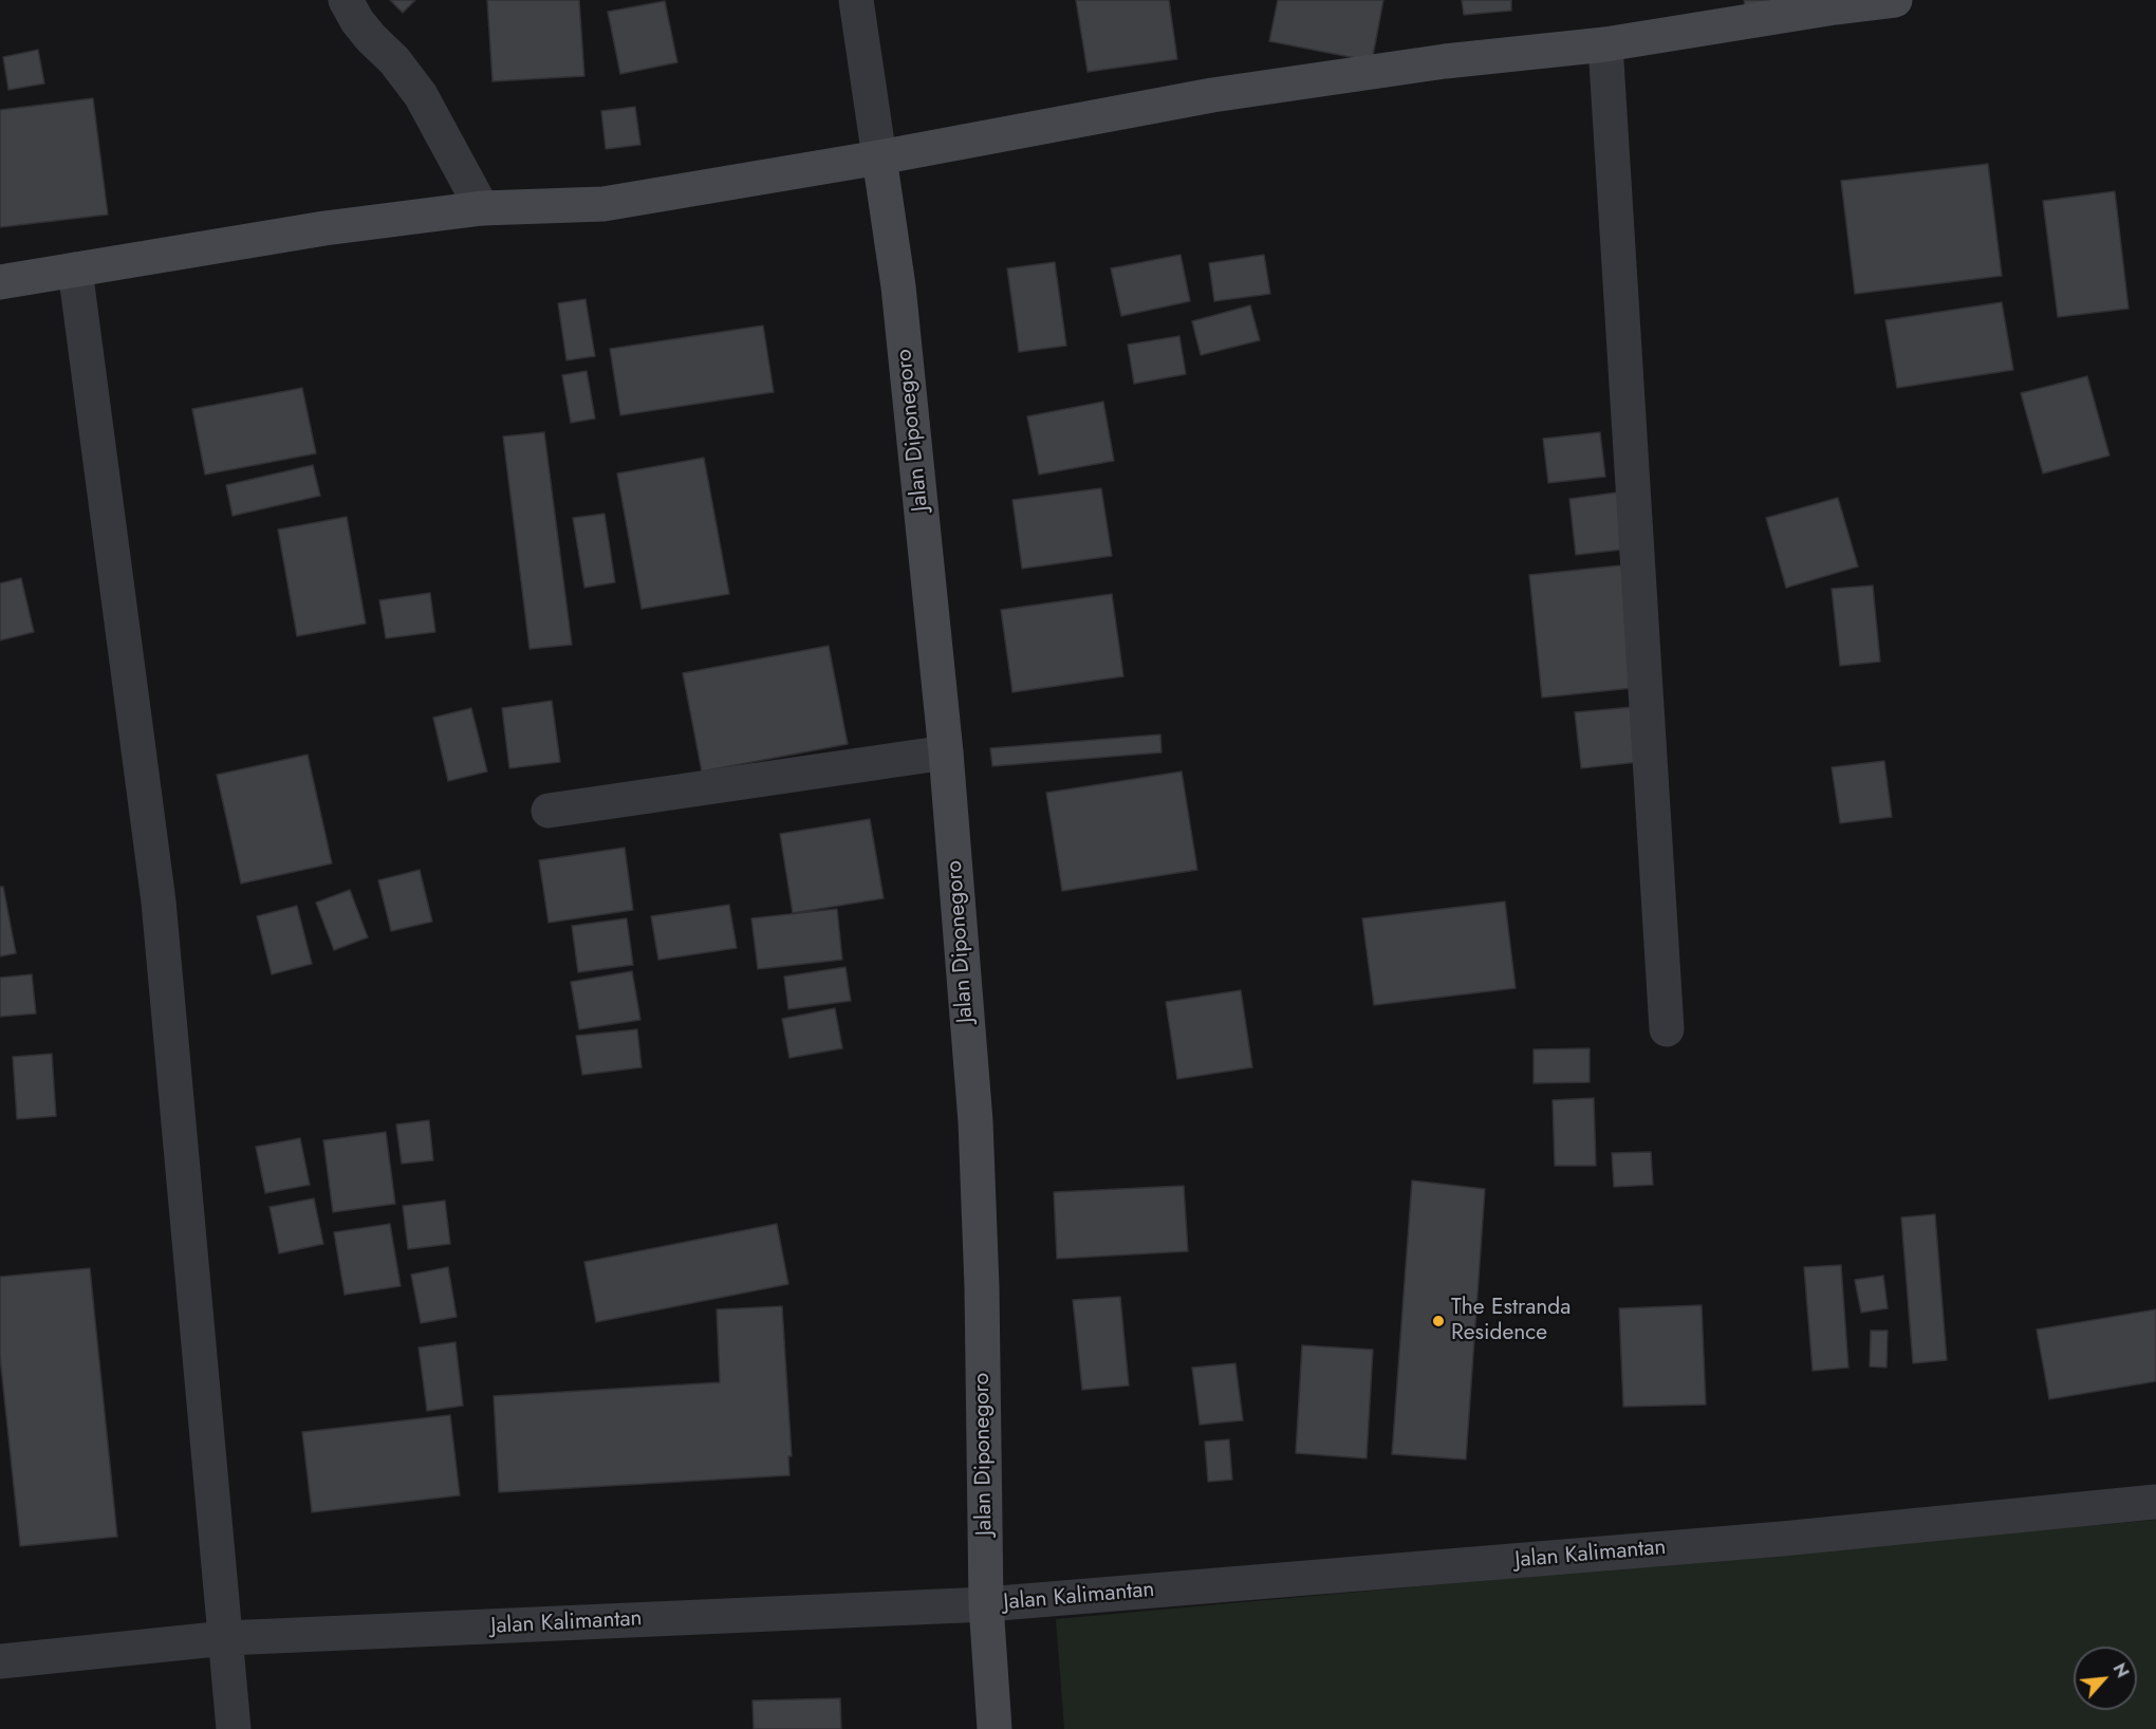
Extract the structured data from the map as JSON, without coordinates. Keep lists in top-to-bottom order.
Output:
{
  "streets": {
    "main road": ["Jalan Diponegoro"],
    "street": ["Jalan Kalimantan"]
  },
  "crossings": [
    ["Jalan Diponegoro", "Jalan Kalimantan"]
  ],
  "places": ["The Estranda Residence"],
  "north": "top right"
}
